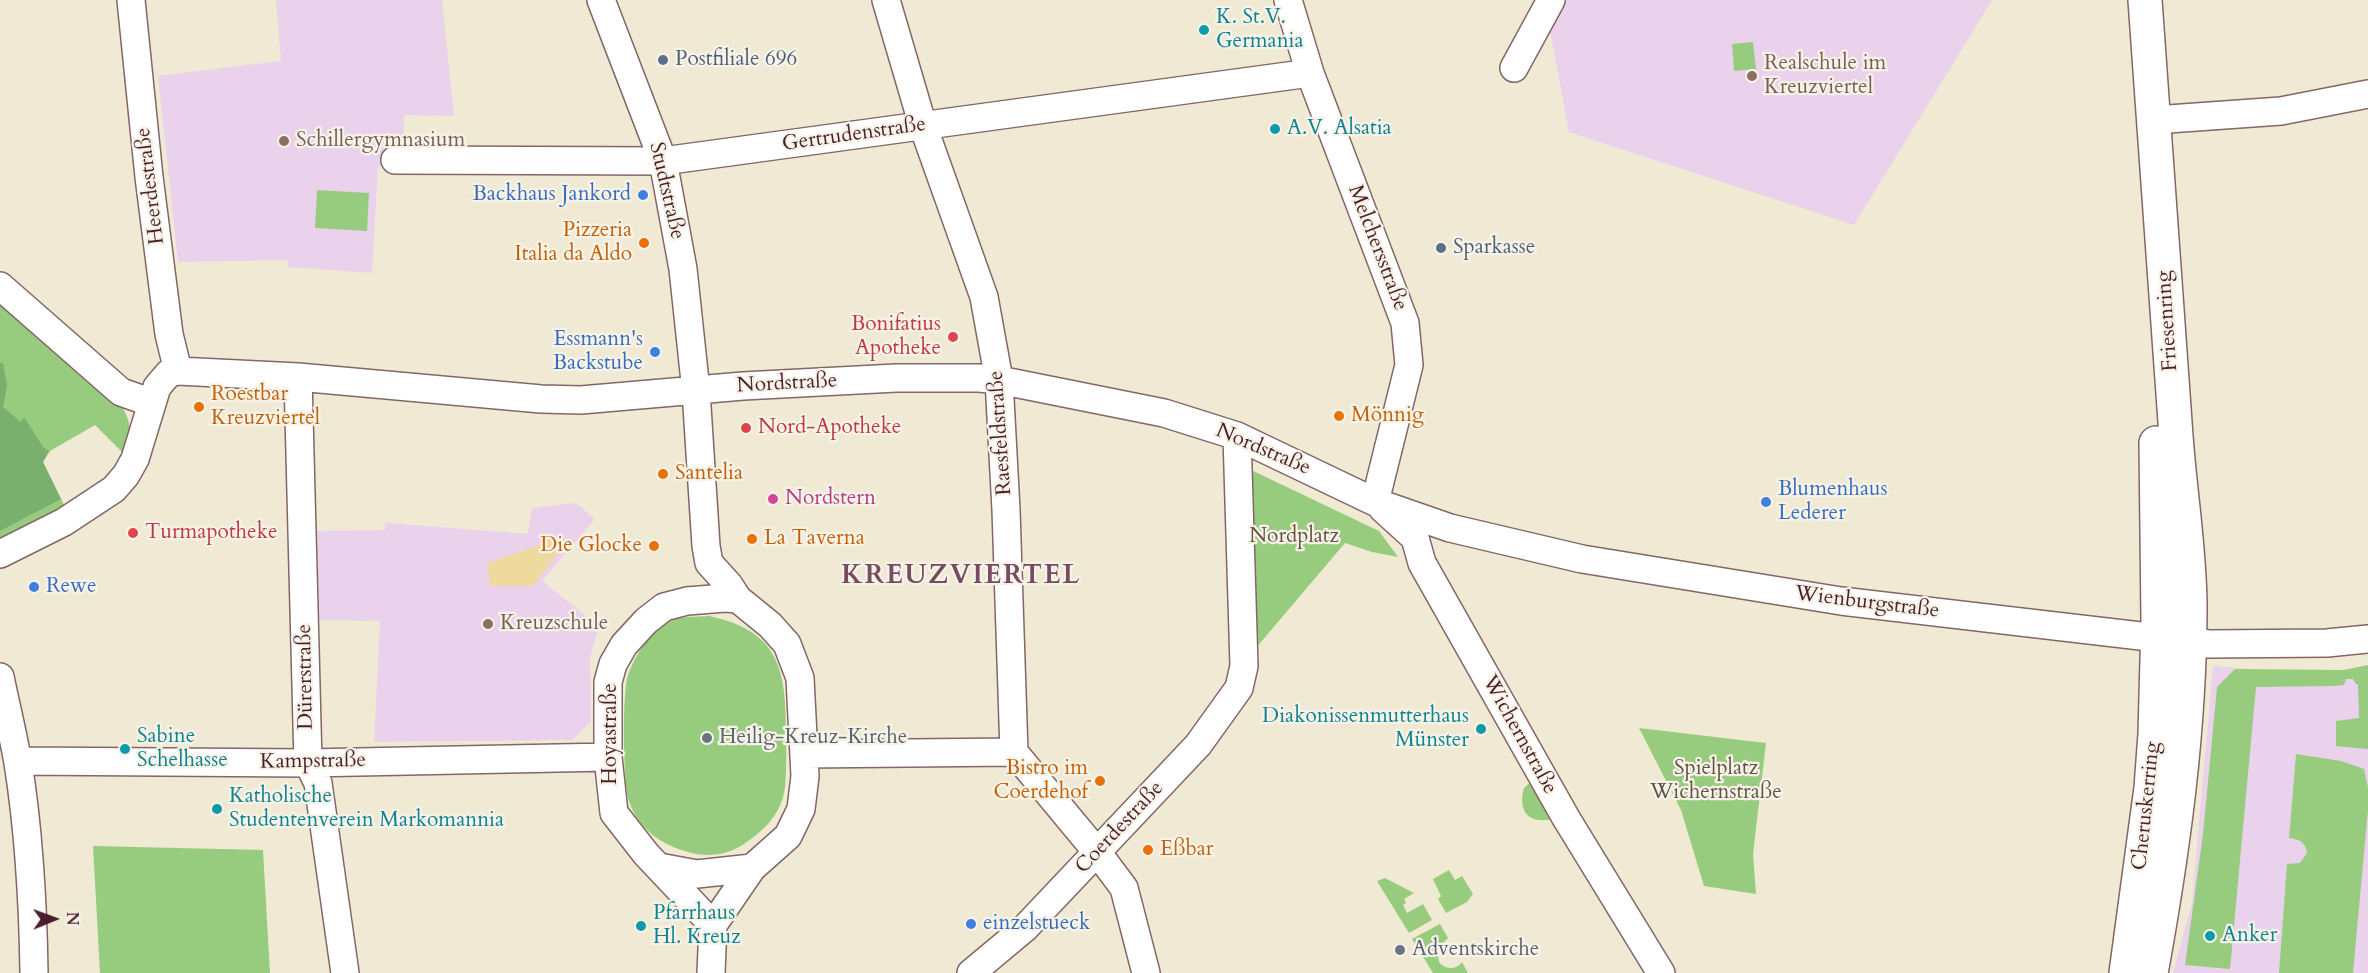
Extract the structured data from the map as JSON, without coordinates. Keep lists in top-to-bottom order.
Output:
{
  "streets": {
    "main road": ["Friesenring", "Cheruskerring"],
    "street": [
      "Gertrudenstraße",
      "Heerdestraße",
      "Studtstraße",
      "Melchersstraße",
      "Nordstraße",
      "Raesfeldstraße",
      "Wienburgstraße",
      "Dürerstraße",
      "Hoyastraße",
      "Wichernstraße",
      "Kampstraße",
      "Coerdestraße"
    ]
  },
  "crossings": [
    ["Gertrudenstraße", "Studtstraße"],
    ["Gertrudenstraße", "Melchersstraße"],
    ["Gertrudenstraße", "Raesfeldstraße"],
    ["Heerdestraße", "Nordstraße"],
    ["Studtstraße", "Nordstraße"],
    ["Melchersstraße", "Nordstraße"],
    ["Melchersstraße", "Wienburgstraße"],
    ["Melchersstraße", "Wichernstraße"],
    ["Friesenring", "Wienburgstraße"],
    ["Friesenring", "Cheruskerring"],
    ["Nordstraße", "Raesfeldstraße"],
    ["Nordstraße", "Wienburgstraße"],
    ["Nordstraße", "Dürerstraße"],
    ["Nordstraße", "Wichernstraße"],
    ["Nordstraße", "Coerdestraße"],
    ["Wienburgstraße", "Wichernstraße"],
    ["Wienburgstraße", "Cheruskerring"],
    ["Dürerstraße", "Kampstraße"],
    ["Hoyastraße", "Kampstraße"]
  ],
  "districts": ["KREUZVIERTEL"],
  "parks": ["Nordplatz", "Spielplatz Wichernstraße"],
  "places": [
    "K. St.V. Germania",
    "Postfiliale 696",
    "Realschule im Kreuzviertel",
    "A.V. Alsatia",
    "Schillergymnasium",
    "Backhaus Jankord",
    "Pizzeria Italia da Aldo",
    "Sparkasse",
    "Bonifatius Apotheke",
    "Essmann's Backstube",
    "Roestbar Kreuzviertel",
    "Mönnig",
    "Nord-Apotheke",
    "Santelia",
    "Nordstern",
    "Blumenhaus Lederer",
    "Turmapotheke",
    "La Taverna",
    "Die Glocke",
    "Rewe",
    "Kreuzschule",
    "Diakonissenmutterhaus Münster",
    "Heilig-Kreuz-Kirche",
    "Sabine Schelhasse",
    "Bistro im Coerdehof",
    "Katholische Studentenverein Markomannia",
    "Eßbar",
    "einzelstueck",
    "Pfarrhaus Hl. Kreuz",
    "Anker",
    "Adventskirche"
  ],
  "north": "right"
}
